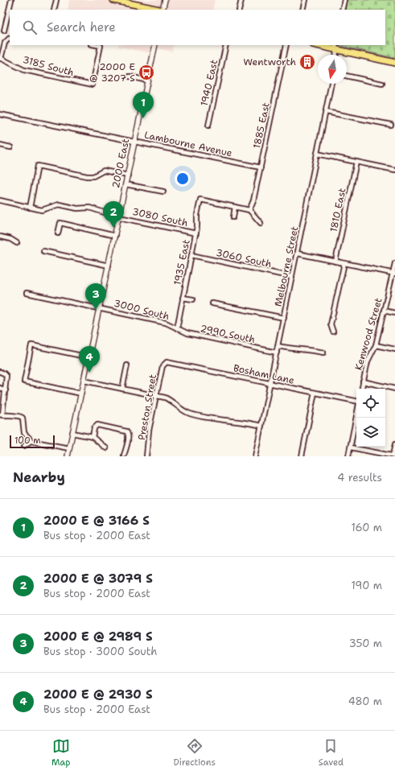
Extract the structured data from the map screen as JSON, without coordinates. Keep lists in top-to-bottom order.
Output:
{
  "streets": {
    "street": [
      "3185 South",
      "1940 East",
      "1885 East",
      "Lambourne Avenue",
      "2000 East",
      "1810 East",
      "3080 South",
      "3060 South",
      "1935 East",
      "Melbourne Street",
      "3000 South",
      "2990 South",
      "Kenwood Street",
      "Bosham Lane",
      "Preston Street"
    ]
  },
  "crossings": [
    ["1885 East", "Lambourne Avenue"],
    ["Lambourne Avenue", "2000 East"],
    ["2000 East", "3080 South"],
    ["2000 East", "3000 South"],
    ["3080 South", "1935 East"],
    ["3060 South", "1935 East"],
    ["3060 South", "Melbourne Street"],
    ["1935 East", "3000 South"],
    ["1935 East", "2990 South"],
    ["Melbourne Street", "2990 South"],
    ["Melbourne Street", "Bosham Lane"],
    ["3000 South", "2990 South"],
    ["Bosham Lane", "Preston Street"]
  ],
  "places": {
    "building": ["Wentworth"],
    "bus stop": ["2000 E @ 3207 S"]
  },
  "scale_bar": "100 m",
  "north": "bottom",
  "page": {
    "search": "Search here",
    "pins": [
      "1",
      "2",
      "3",
      "4"
    ],
    "scale": "100 m",
    "heading": ["Nearby", "4 results"],
    "list": [
      {
        "mark": "1",
        "name": "2000 E @ 3166 S",
        "note": "Bus stop · 2000 East",
        "value": "160 m"
      },
      {
        "mark": "2",
        "name": "2000 E @ 3079 S",
        "note": "Bus stop · 2000 East",
        "value": "190 m"
      },
      {
        "mark": "3",
        "name": "2000 E @ 2989 S",
        "note": "Bus stop · 3000 South",
        "value": "350 m"
      },
      {
        "mark": "4",
        "name": "2000 E @ 2930 S",
        "note": "Bus stop · 2000 East",
        "value": "480 m"
      }
    ],
    "nav": ["Map", "Directions", "Saved"]
  }
}
